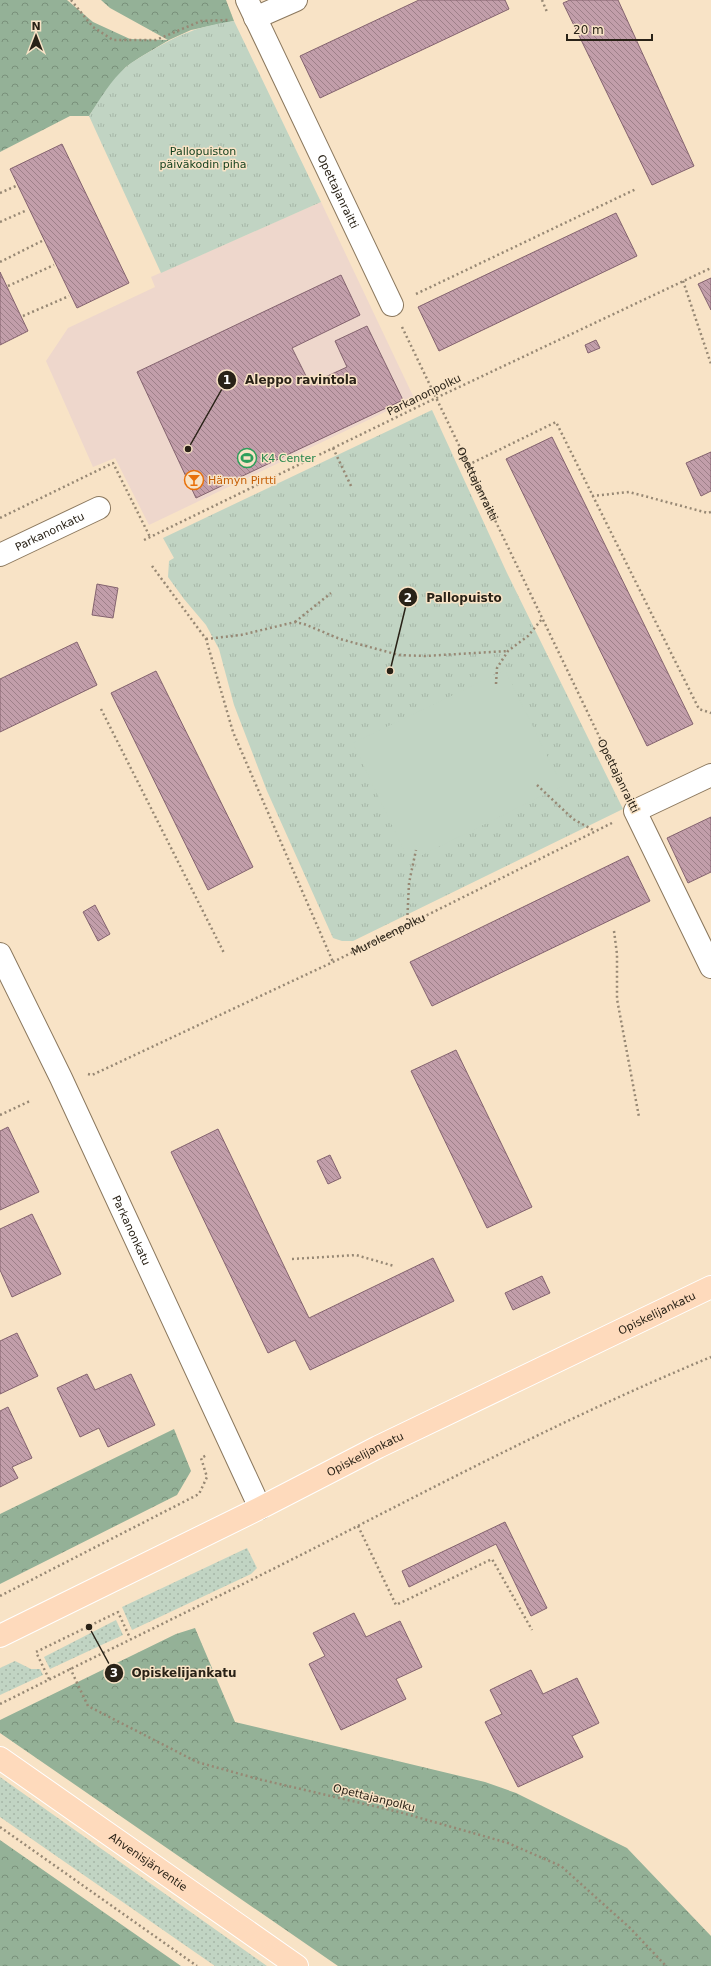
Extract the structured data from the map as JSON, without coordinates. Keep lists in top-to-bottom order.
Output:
{
  "streets": {
    "main road": ["Opiskelijankatu", "Ahvenisjärventie"],
    "street": ["Opettajanraitti", "Parkanonkatu"],
    "path": ["Parkanonpolku", "Muroleenpolku", "Opettajanpolku"]
  },
  "crossings": [
    ["Opettajanraitti", "Parkanonpolku"],
    ["Opettajanraitti", "Muroleenpolku"],
    ["Parkanonkatu", "Muroleenpolku"],
    ["Parkanonkatu", "Opiskelijankatu"]
  ],
  "parks": ["Pallopuiston päiväkodin piha"],
  "places": {
    "other": ["Aleppo ravintola", "Pallopuisto", "Opiskelijankatu"],
    "sports": ["K4 Center"],
    "bar": ["Hämyn Pirtti"]
  },
  "scale_bar": "20 m",
  "north": "top"
}
